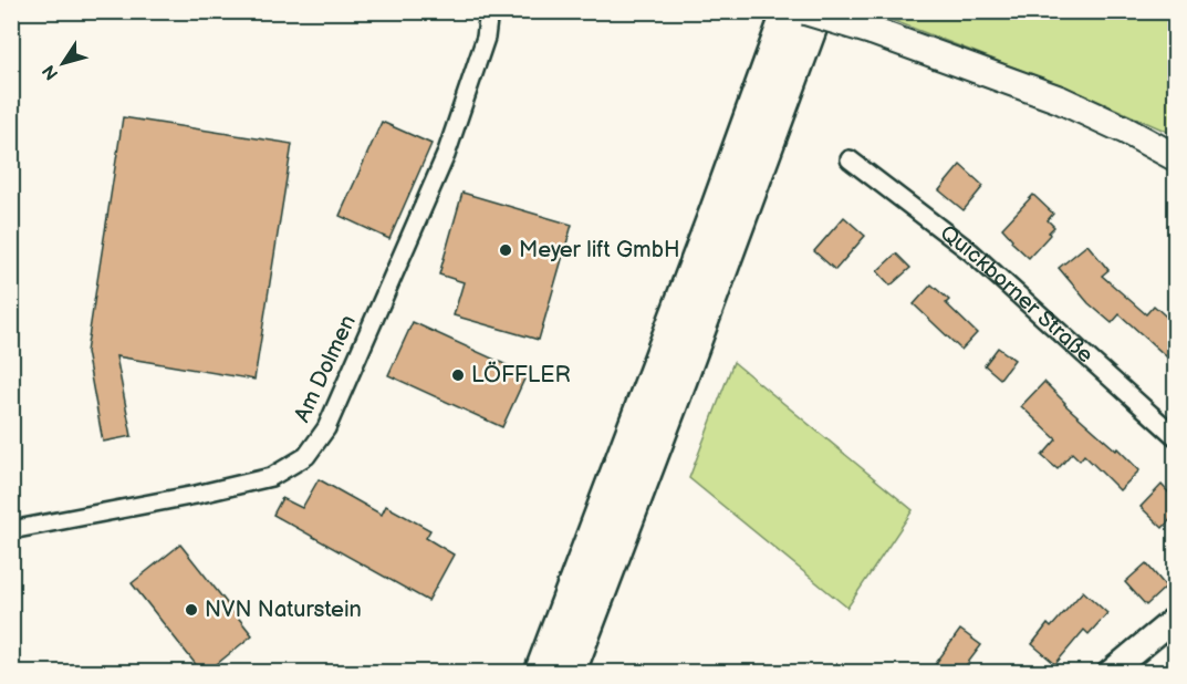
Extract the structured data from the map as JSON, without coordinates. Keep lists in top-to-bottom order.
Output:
{
  "streets": {
    "street": ["Quickborner Straße", "Am Dolmen"]
  },
  "places": ["Meyer lift GmbH", "LÖFFLER", "NVN Naturstein"],
  "north": "bottom left"
}
